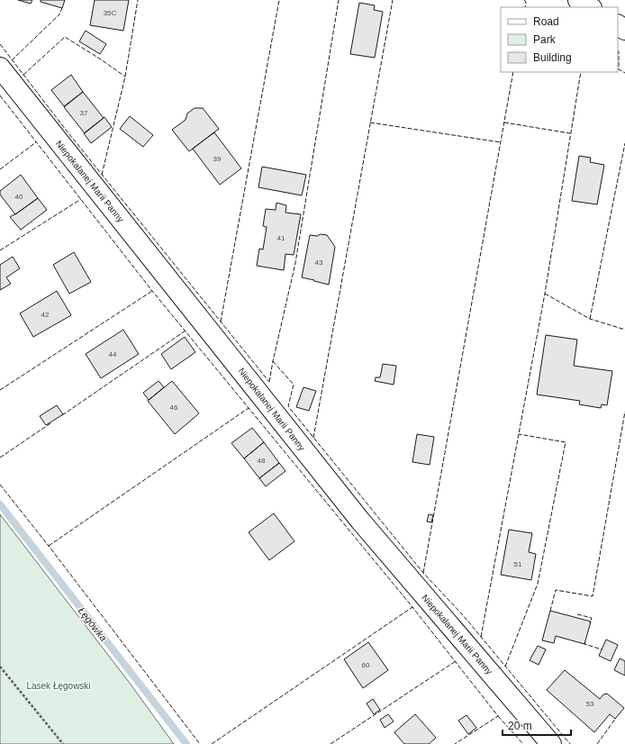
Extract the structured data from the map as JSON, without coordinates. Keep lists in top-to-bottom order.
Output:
{
  "streets": {
    "street": ["Niepokalanej Marii Panny"]
  },
  "water": ["Łęgówka"],
  "parks": ["Lasek Łęgowski"],
  "house_numbers": [
    "35C",
    "37",
    "39",
    "40",
    "41",
    "43",
    "42",
    "44",
    "46",
    "48",
    "51",
    "60",
    "53"
  ],
  "legend": ["Road", "Park", "Building"],
  "scale_bar": "20 m"
}
